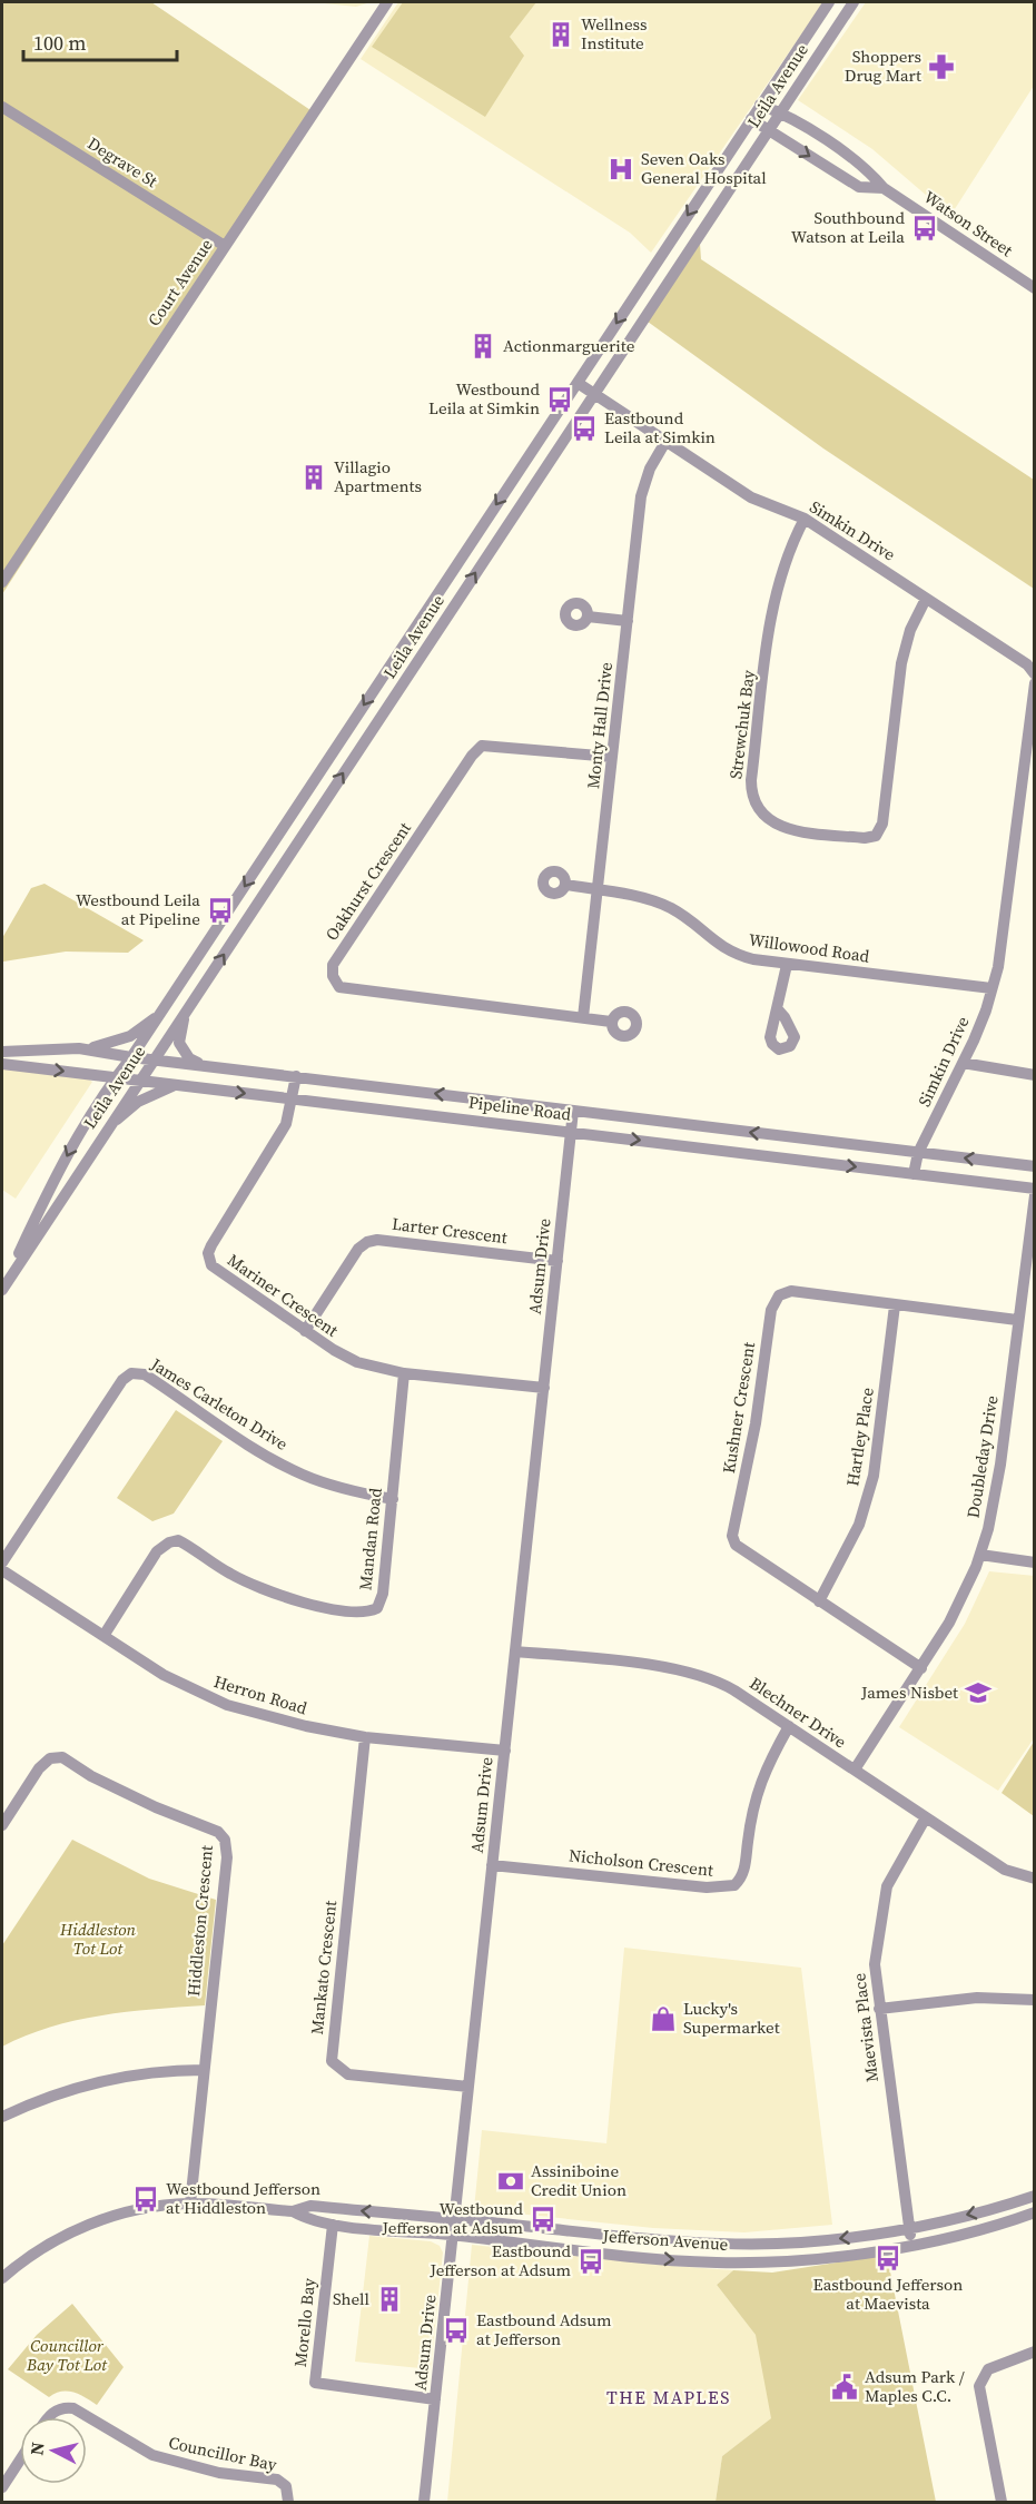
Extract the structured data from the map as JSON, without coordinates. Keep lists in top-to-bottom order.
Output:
{
  "streets": {
    "street": [
      "Leila Avenue",
      "Degrave St",
      "Watson Street",
      "Court Avenue",
      "Simkin Drive",
      "Strewchuk Bay",
      "Monty Hall Drive",
      "Oakhurst Crescent",
      "Willowood Road",
      "Pipeline Road",
      "Larter Crescent",
      "Adsum Drive",
      "Mariner Crescent",
      "James Carleton Drive",
      "Kushner Crescent",
      "Hartley Place",
      "Doubleday Drive",
      "Mandan Road",
      "Herron Road",
      "Blechner Drive",
      "Nicholson Crescent",
      "Hiddleston Crescent",
      "Mankato Crescent",
      "Maevista Place",
      "Jefferson Avenue",
      "Morello Bay",
      "Councillor Bay"
    ]
  },
  "crossings": [
    ["Leila Avenue", "Watson Street"],
    ["Leila Avenue", "Simkin Drive"],
    ["Leila Avenue", "Pipeline Road"],
    ["Degrave St", "Court Avenue"],
    ["Simkin Drive", "Strewchuk Bay"],
    ["Simkin Drive", "Monty Hall Drive"],
    ["Simkin Drive", "Willowood Road"],
    ["Simkin Drive", "Pipeline Road"],
    ["Monty Hall Drive", "Oakhurst Crescent"],
    ["Monty Hall Drive", "Willowood Road"],
    ["Pipeline Road", "Adsum Drive"],
    ["Pipeline Road", "Mariner Crescent"],
    ["Larter Crescent", "Adsum Drive"],
    ["Larter Crescent", "Mariner Crescent"],
    ["Adsum Drive", "Mariner Crescent"],
    ["Adsum Drive", "Herron Road"],
    ["Adsum Drive", "Blechner Drive"],
    ["Adsum Drive", "Nicholson Crescent"],
    ["Adsum Drive", "Mankato Crescent"],
    ["Adsum Drive", "Jefferson Avenue"],
    ["Adsum Drive", "Morello Bay"],
    ["Mariner Crescent", "Mandan Road"],
    ["James Carleton Drive", "Mandan Road"],
    ["Kushner Crescent", "Hartley Place"],
    ["Kushner Crescent", "Doubleday Drive"],
    ["Doubleday Drive", "Blechner Drive"],
    ["Mandan Road", "Herron Road"],
    ["Herron Road", "Mankato Crescent"],
    ["Blechner Drive", "Nicholson Crescent"],
    ["Blechner Drive", "Maevista Place"],
    ["Hiddleston Crescent", "Jefferson Avenue"],
    ["Maevista Place", "Jefferson Avenue"],
    ["Jefferson Avenue", "Morello Bay"]
  ],
  "districts": ["THE MAPLES"],
  "parks": ["Hiddleston Tot Lot", "Councillor Bay Tot Lot"],
  "places": {
    "building": [
      "Wellness Institute",
      "Actionmarguerite",
      "Villagio Apartments",
      "Shell"
    ],
    "pharmacy": ["Shoppers Drug Mart"],
    "hospital": ["Seven Oaks General Hospital"],
    "bus stop": [
      "Southbound Watson at Leila",
      "Westbound Leila at Simkin",
      "Eastbound Leila at Simkin",
      "Westbound Leila at Pipeline",
      "Westbound Jefferson at Hiddleston",
      "Westbound Jefferson at Adsum",
      "Eastbound Jefferson at Maevista",
      "Eastbound Jefferson at Adsum",
      "Eastbound Adsum at Jefferson"
    ],
    "school or university": ["James Nisbet"],
    "shop": ["Lucky's Supermarket"],
    "bank": ["Assiniboine Credit Union"],
    "public building": ["Adsum Park / Maples C.C."]
  },
  "scale_bar": "100 m",
  "north": "left"
}
